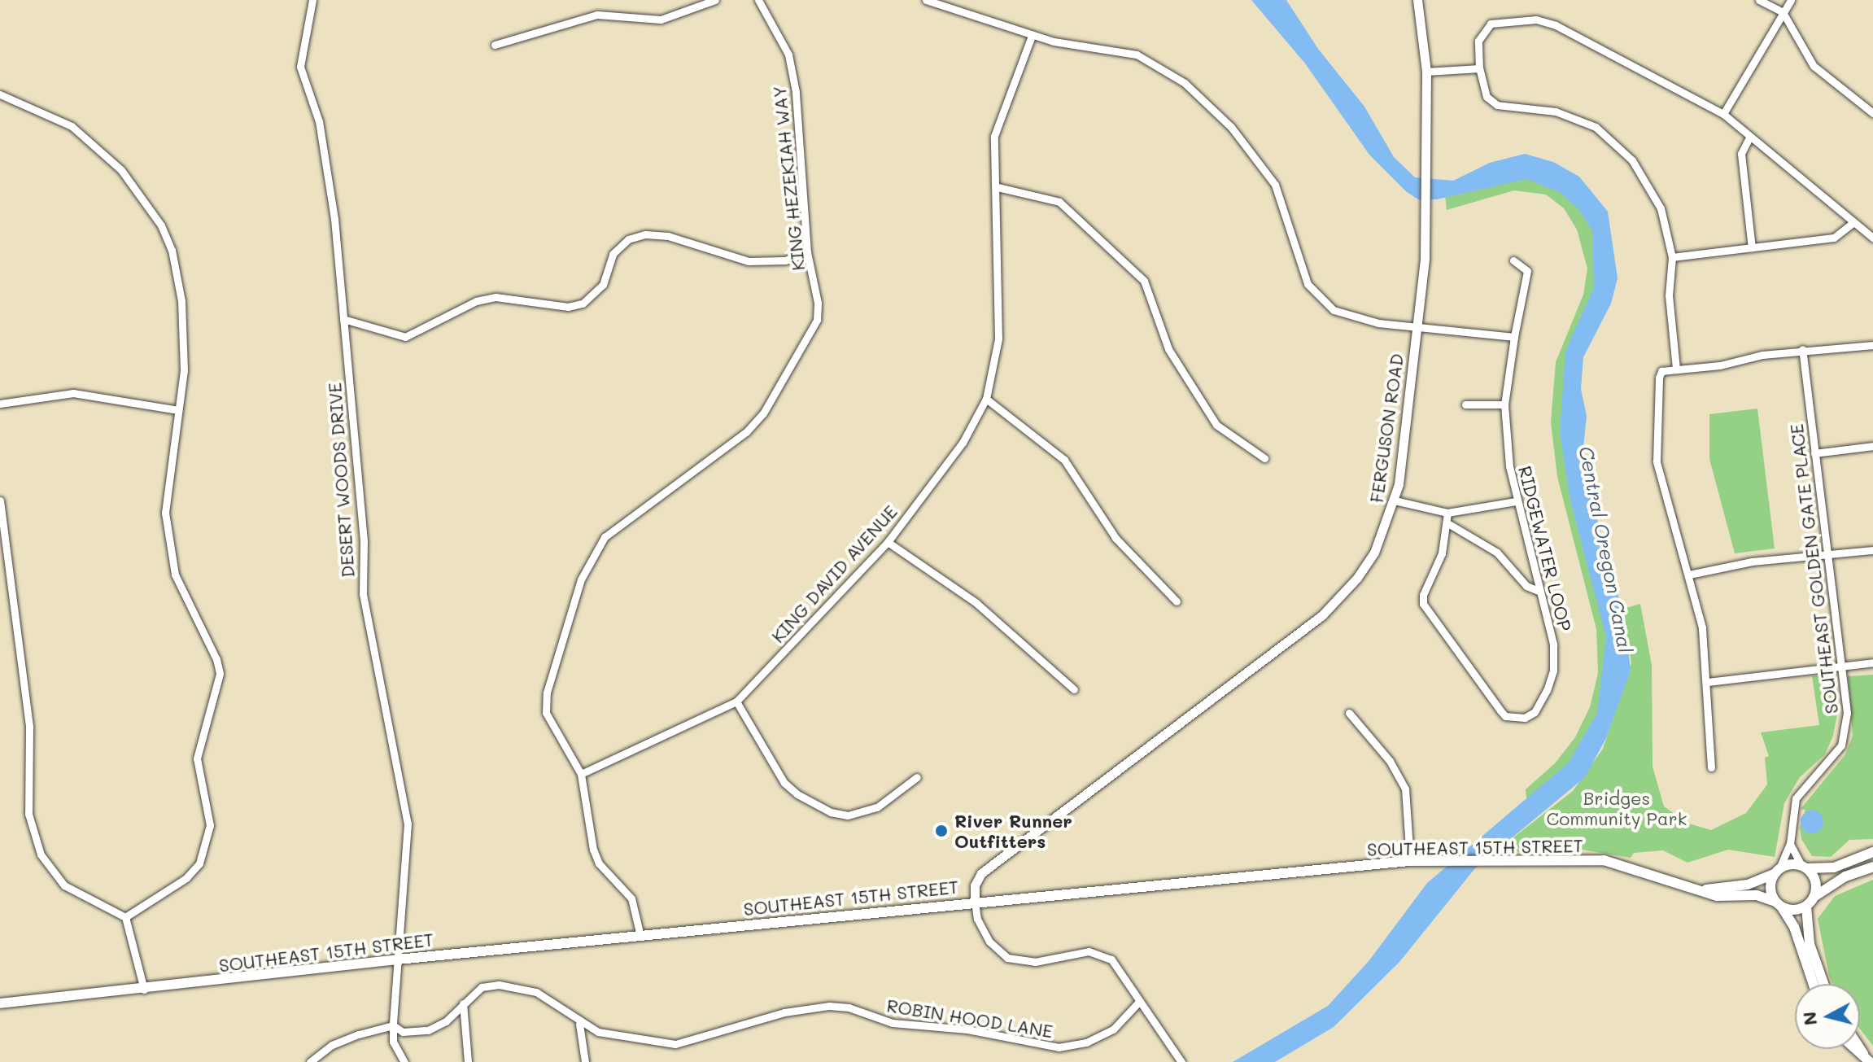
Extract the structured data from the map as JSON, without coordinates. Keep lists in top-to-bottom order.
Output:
{
  "streets": {
    "main road": ["SOUTHEAST 15TH STREET"],
    "street": [
      "KING HEZEKIAH WAY",
      "FERGUSON ROAD",
      "DESERT WOODS DRIVE",
      "RIDGEWATER LOOP",
      "SOUTHEAST GOLDEN GATE PLACE",
      "KING DAVID AVENUE",
      "ROBIN HOOD LANE"
    ]
  },
  "crossings": [
    ["KING HEZEKIAH WAY", "KING DAVID AVENUE"],
    ["KING HEZEKIAH WAY", "SOUTHEAST 15TH STREET"],
    ["FERGUSON ROAD", "SOUTHEAST 15TH STREET"],
    ["DESERT WOODS DRIVE", "SOUTHEAST 15TH STREET"],
    ["DESERT WOODS DRIVE", "ROBIN HOOD LANE"],
    ["SOUTHEAST GOLDEN GATE PLACE", "SOUTHEAST 15TH STREET"]
  ],
  "water": ["Central Oregon Canal"],
  "parks": ["Bridges Community Park"],
  "places": ["River Runner Outfitters"],
  "north": "left"
}
